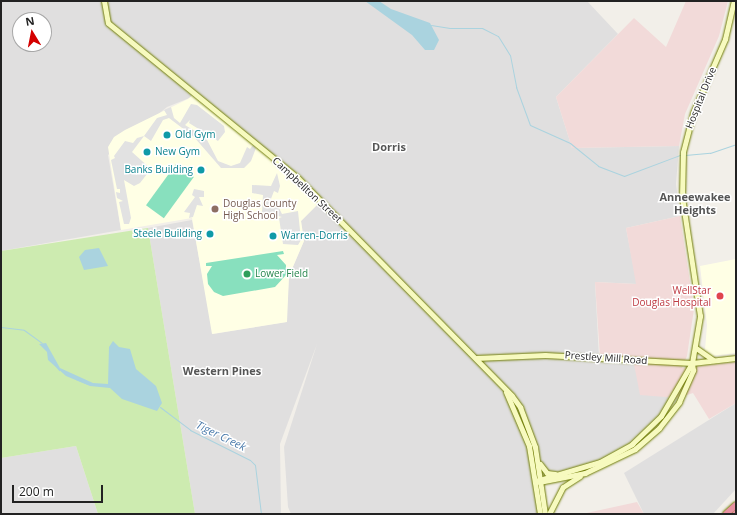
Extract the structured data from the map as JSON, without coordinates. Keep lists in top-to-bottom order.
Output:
{
  "streets": {
    "street": ["Hospital Drive", "Campbellton Street", "Prestley Mill Road"]
  },
  "crossings": [
    ["Hospital Drive", "Campbellton Street"],
    ["Hospital Drive", "Prestley Mill Road"],
    ["Campbellton Street", "Prestley Mill Road"]
  ],
  "districts": ["Dorris", "Anneewakee Heights", "Western Pines"],
  "water": ["Tiger Creek"],
  "places": [
    "Old Gym",
    "New Gym",
    "Banks Building",
    "Douglas County High School",
    "Steele Building",
    "Warren-Dorris",
    "Lower Field",
    "WellStar Douglas Hospital"
  ],
  "scale_bar": "200 m",
  "north": "top"
}
